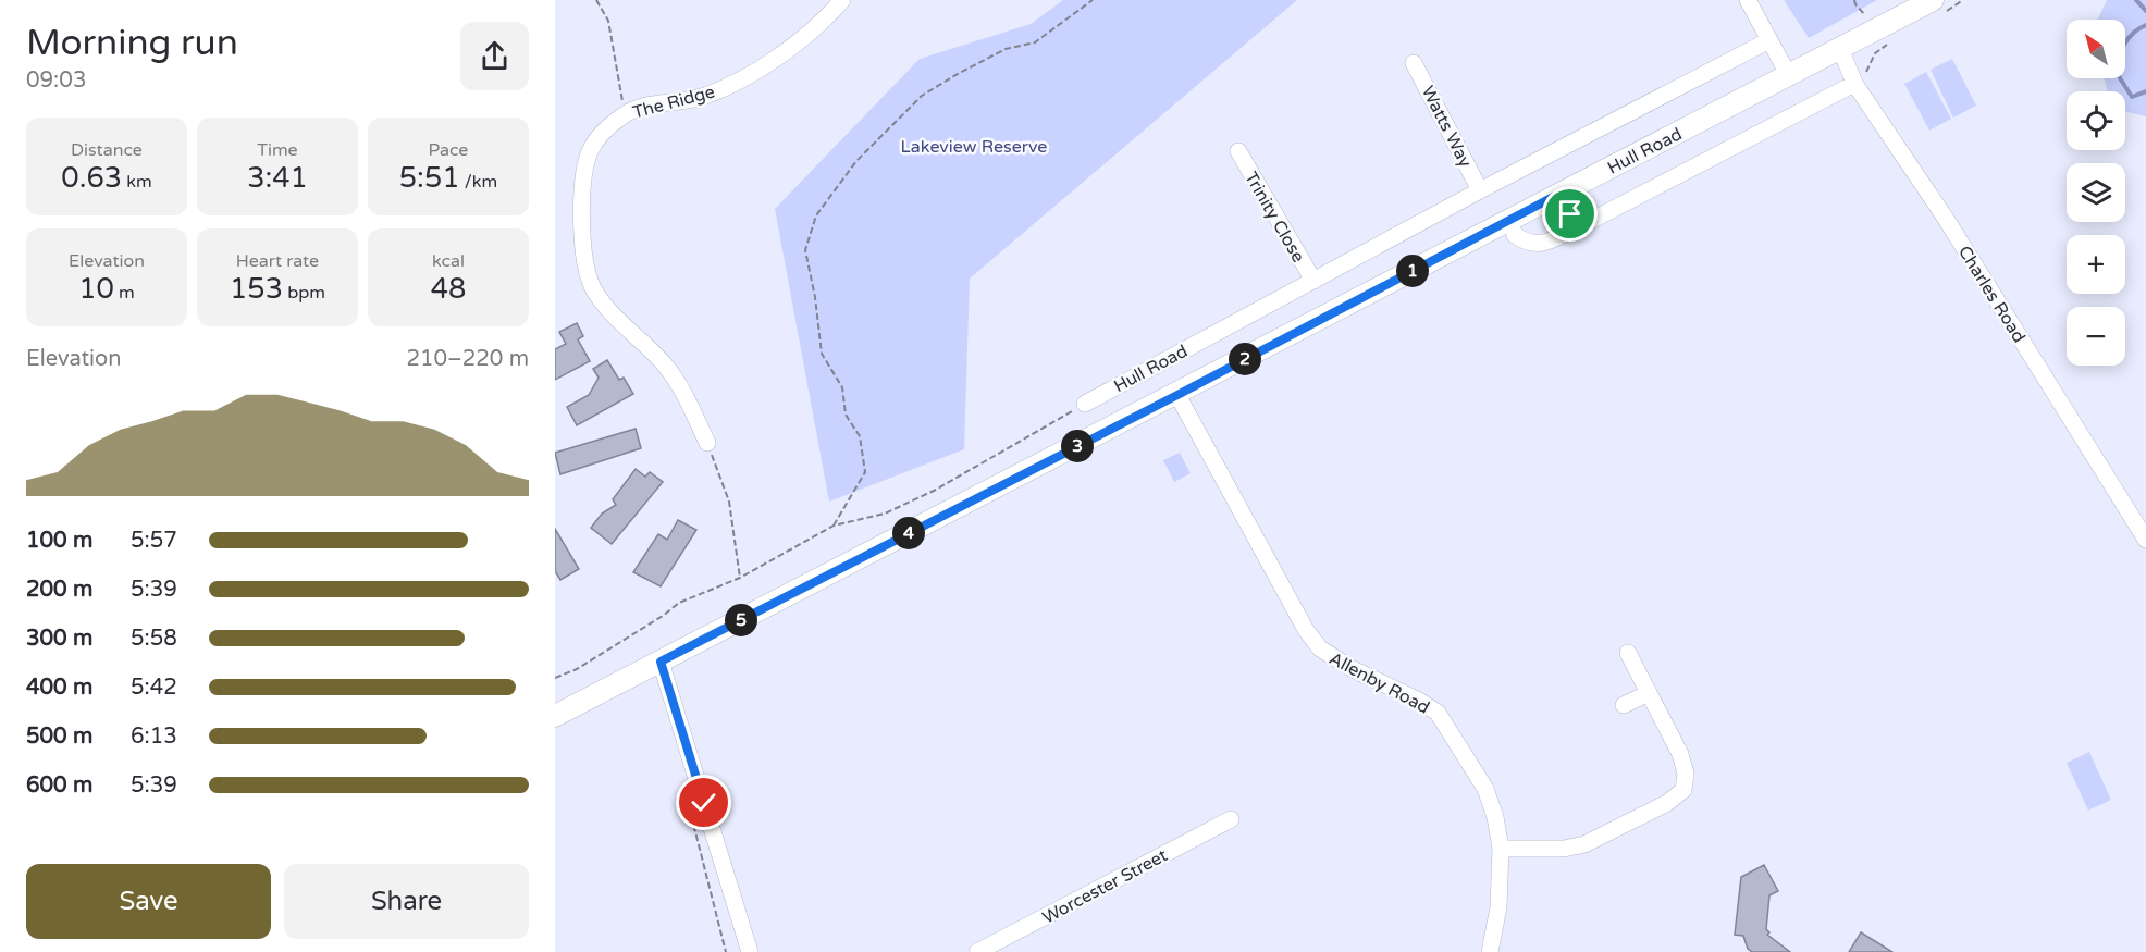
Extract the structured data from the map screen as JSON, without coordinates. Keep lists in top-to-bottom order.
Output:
{
  "streets": {
    "main road": ["Hull Road"],
    "street": [
      "The Ridge",
      "Watts Way",
      "Trinity Close",
      "Charles Road",
      "Allenby Road",
      "Worcester Street"
    ]
  },
  "crossings": [
    ["Watts Way", "Hull Road"],
    ["Hull Road", "Trinity Close"],
    ["Hull Road", "Charles Road"],
    ["Hull Road", "Allenby Road"]
  ],
  "parks": ["Lakeview Reserve"],
  "north": "top left",
  "page": {
    "heading": ["Morning run", "09:03"],
    "map_buttons": ["+", "−"],
    "stats": [
      ["Distance", "0.63 km"],
      ["Time", "3:41"],
      ["Pace", "5:51 /km"],
      ["Elevation", "10 m"],
      ["Heart rate", "153 bpm"],
      ["kcal", "48"]
    ],
    "pins": [
      "1",
      "2",
      "3",
      "4",
      "5"
    ],
    "chart": ["Elevation", "210–220 m"],
    "list": [
      {
        "name": "100 m",
        "note": "5:57"
      },
      {
        "name": "200 m",
        "note": "5:39"
      },
      {
        "name": "300 m",
        "note": "5:58"
      },
      {
        "name": "400 m",
        "note": "5:42"
      },
      {
        "name": "500 m",
        "note": "6:13"
      },
      {
        "name": "600 m",
        "note": "5:39"
      }
    ],
    "buttons": ["Save", "Share"]
  }
}
